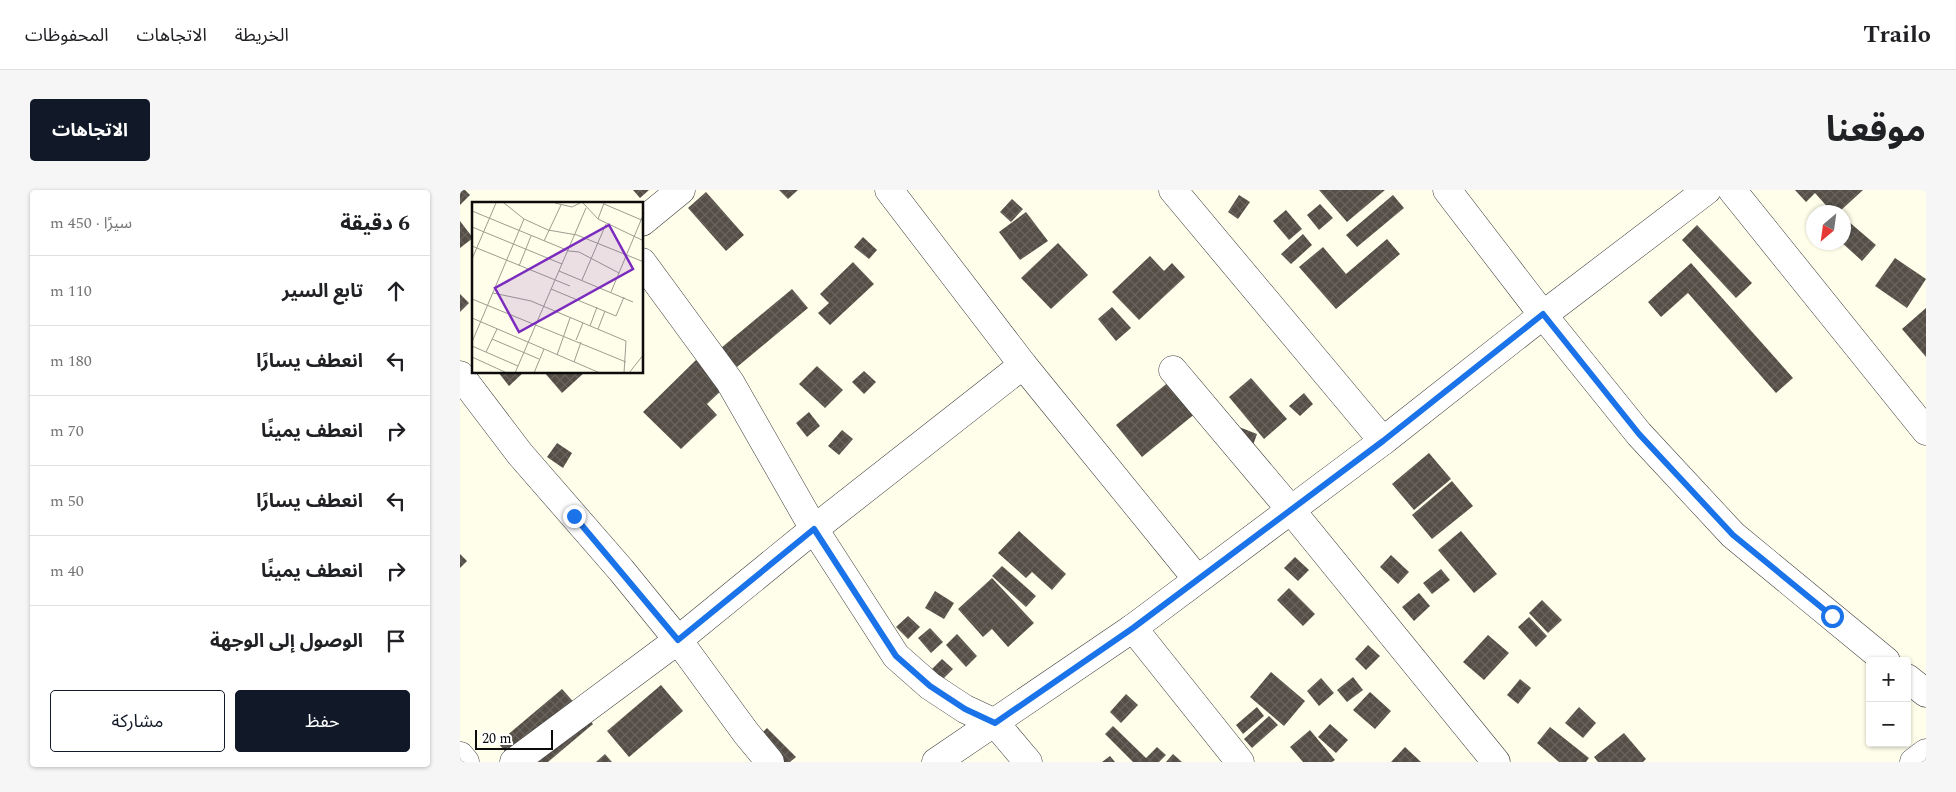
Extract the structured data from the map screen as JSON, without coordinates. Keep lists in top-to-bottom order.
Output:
{
  "scale_bar": "20 m",
  "north": "bottom left",
  "page": {
    "header": "Trailo",
    "nav": ["الخريطة", "الاتجاهات", "المحفوظات"],
    "title": "موقعنا",
    "buttons": [
      "الاتجاهات",
      ["حفظ", "مشاركة"]
    ],
    "heading": ["6 دقيقة", "سيرًا · 450 m"],
    "list": [
      ["تابع السير", "110 m"],
      ["انعطف يسارًا", "180 m"],
      ["انعطف يمينًا", "70 m"],
      ["انعطف يسارًا", "50 m"],
      ["انعطف يمينًا", "40 m"],
      "الوصول إلى الوجهة"
    ],
    "map_buttons": ["+", "−"],
    "scale": "20 m"
  }
}
